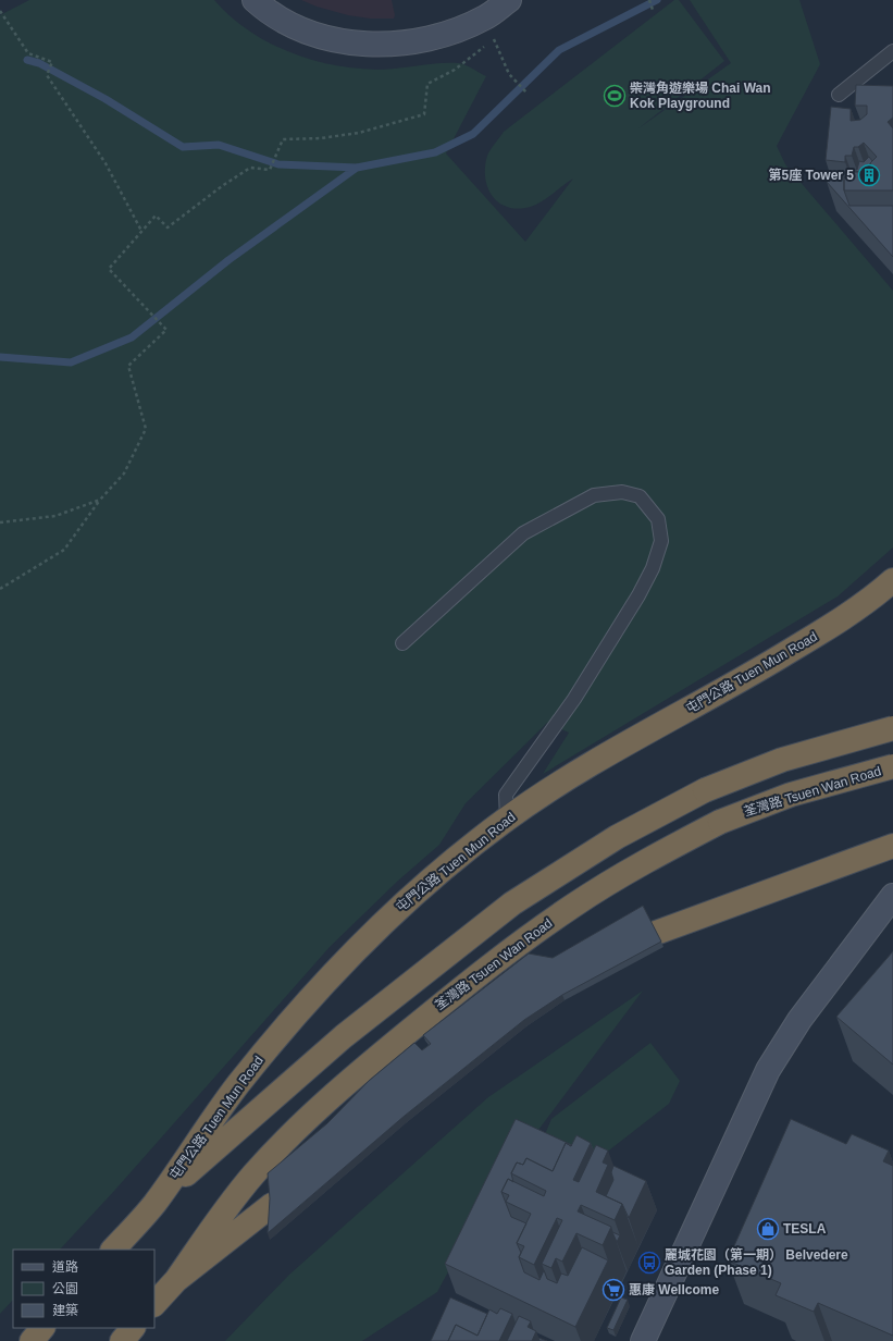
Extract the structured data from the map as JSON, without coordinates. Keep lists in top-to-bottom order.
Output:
{
  "streets": {
    "highway": ["屯門公路 Tuen Mun Road", "荃灣路 Tsuen Wan Road"]
  },
  "places": {
    "sports": ["柴灣角遊樂場 Chai Wan Kok Playground"],
    "building": ["第5座 Tower 5"],
    "shop": ["TESLA"],
    "bus stop": ["麗城花園（第一期） Belvedere Garden (Phase 1)"],
    "supermarket": ["惠康 Wellcome"]
  },
  "legend": ["道路", "公園", "建築"]
}
